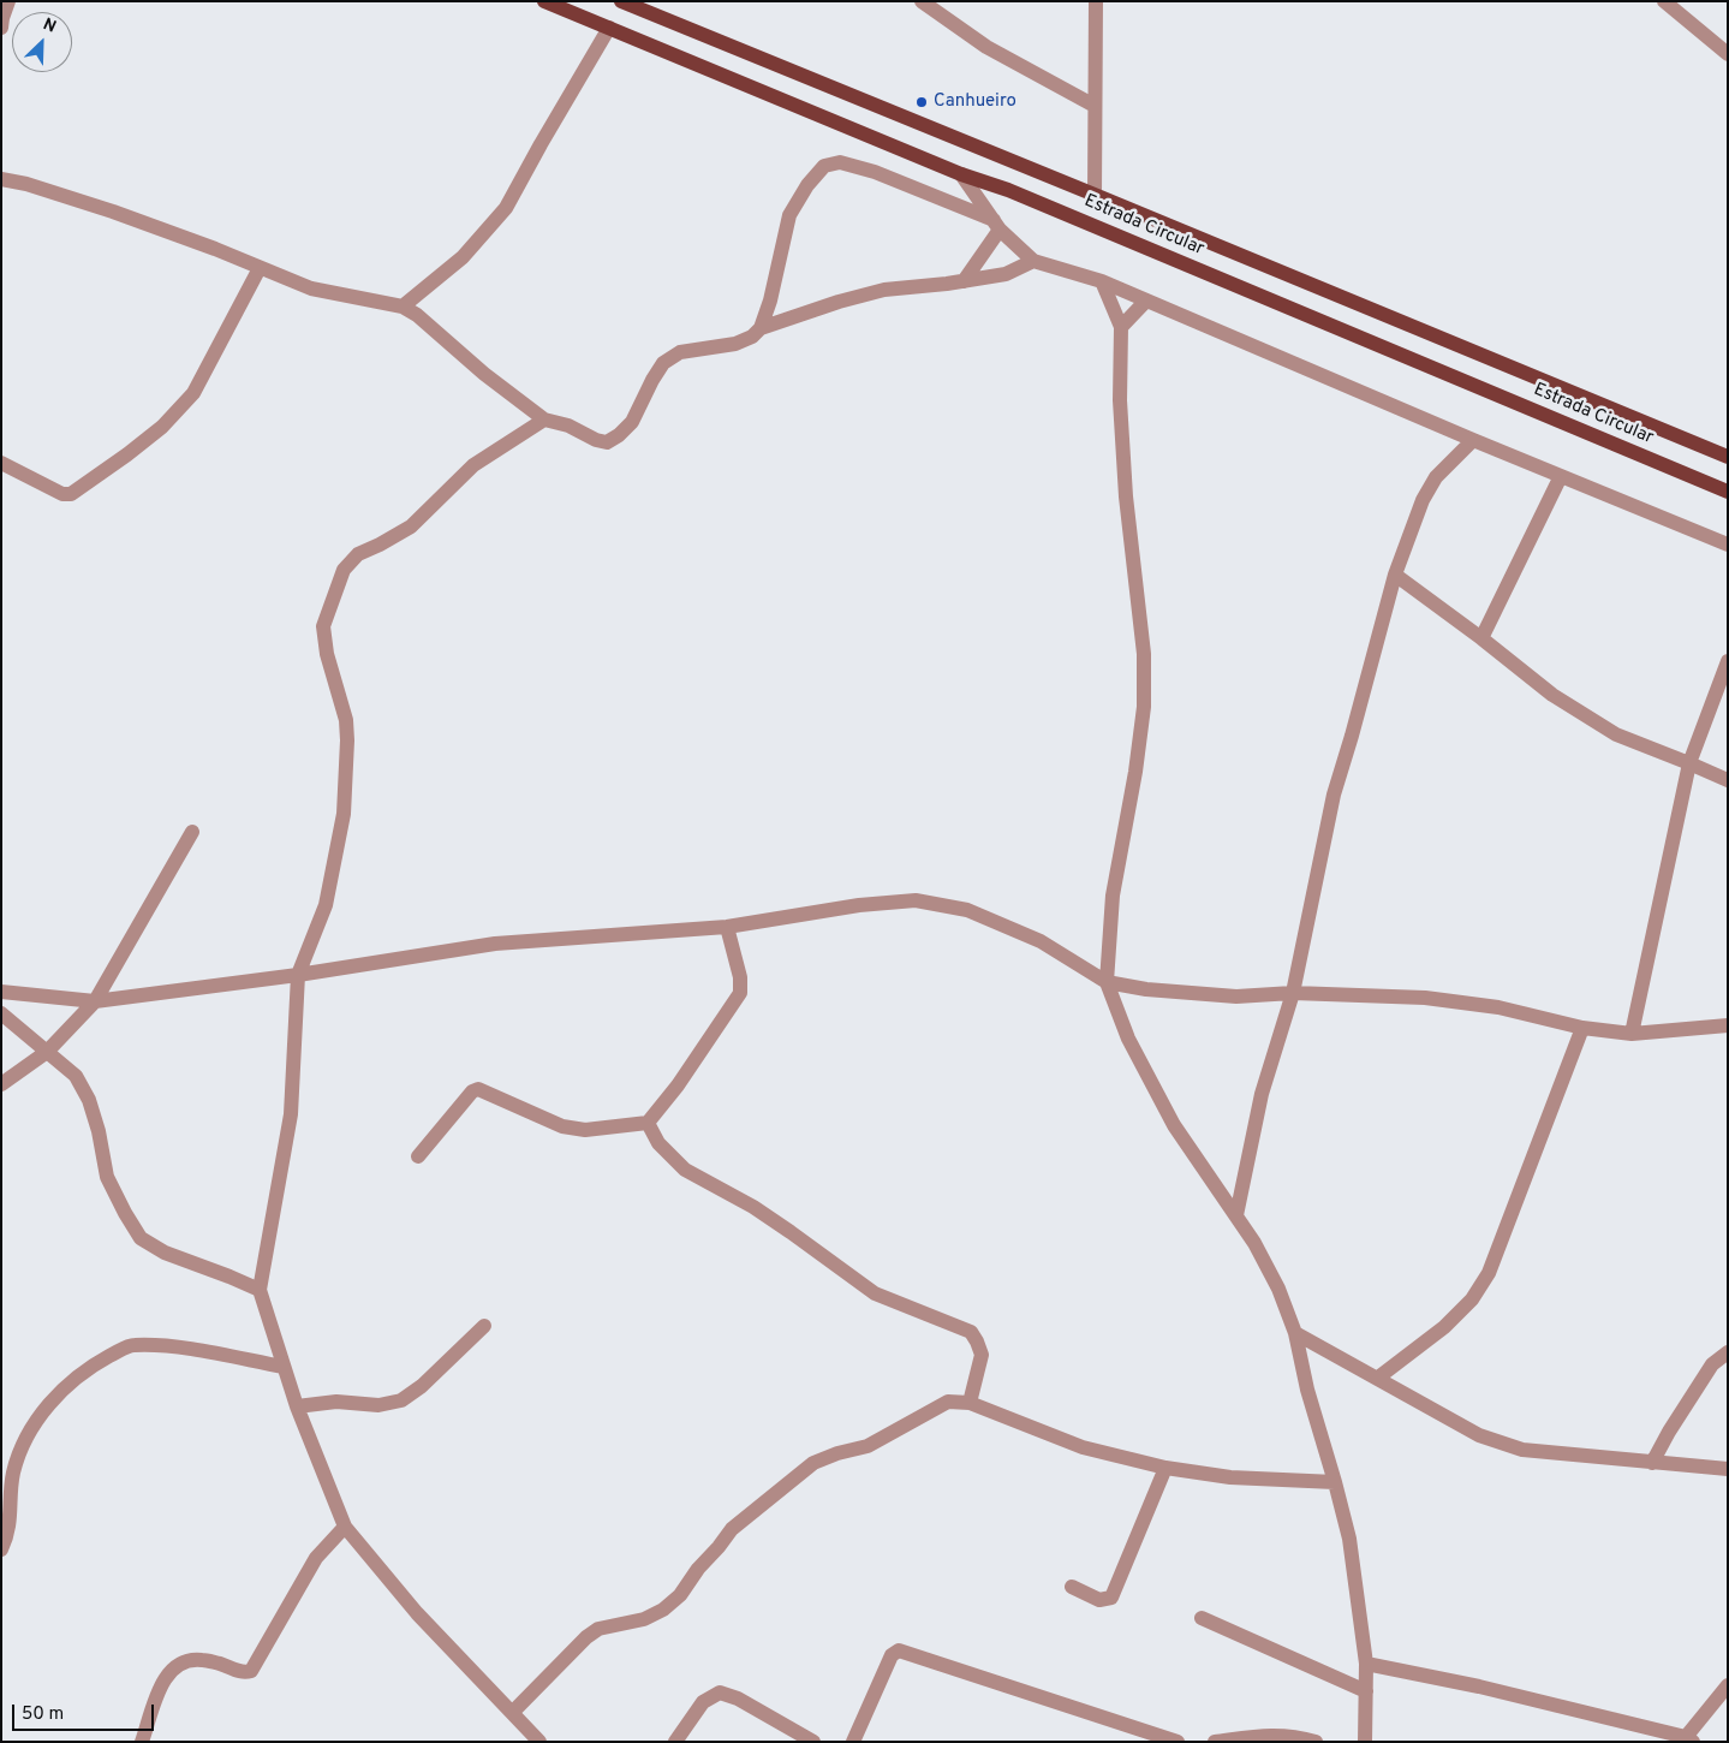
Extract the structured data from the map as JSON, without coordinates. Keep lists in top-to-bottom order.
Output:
{
  "streets": {
    "main road": ["Estrada Circular"]
  },
  "places": ["Canhueiro"],
  "scale_bar": "50 m",
  "north": "top right"
}
